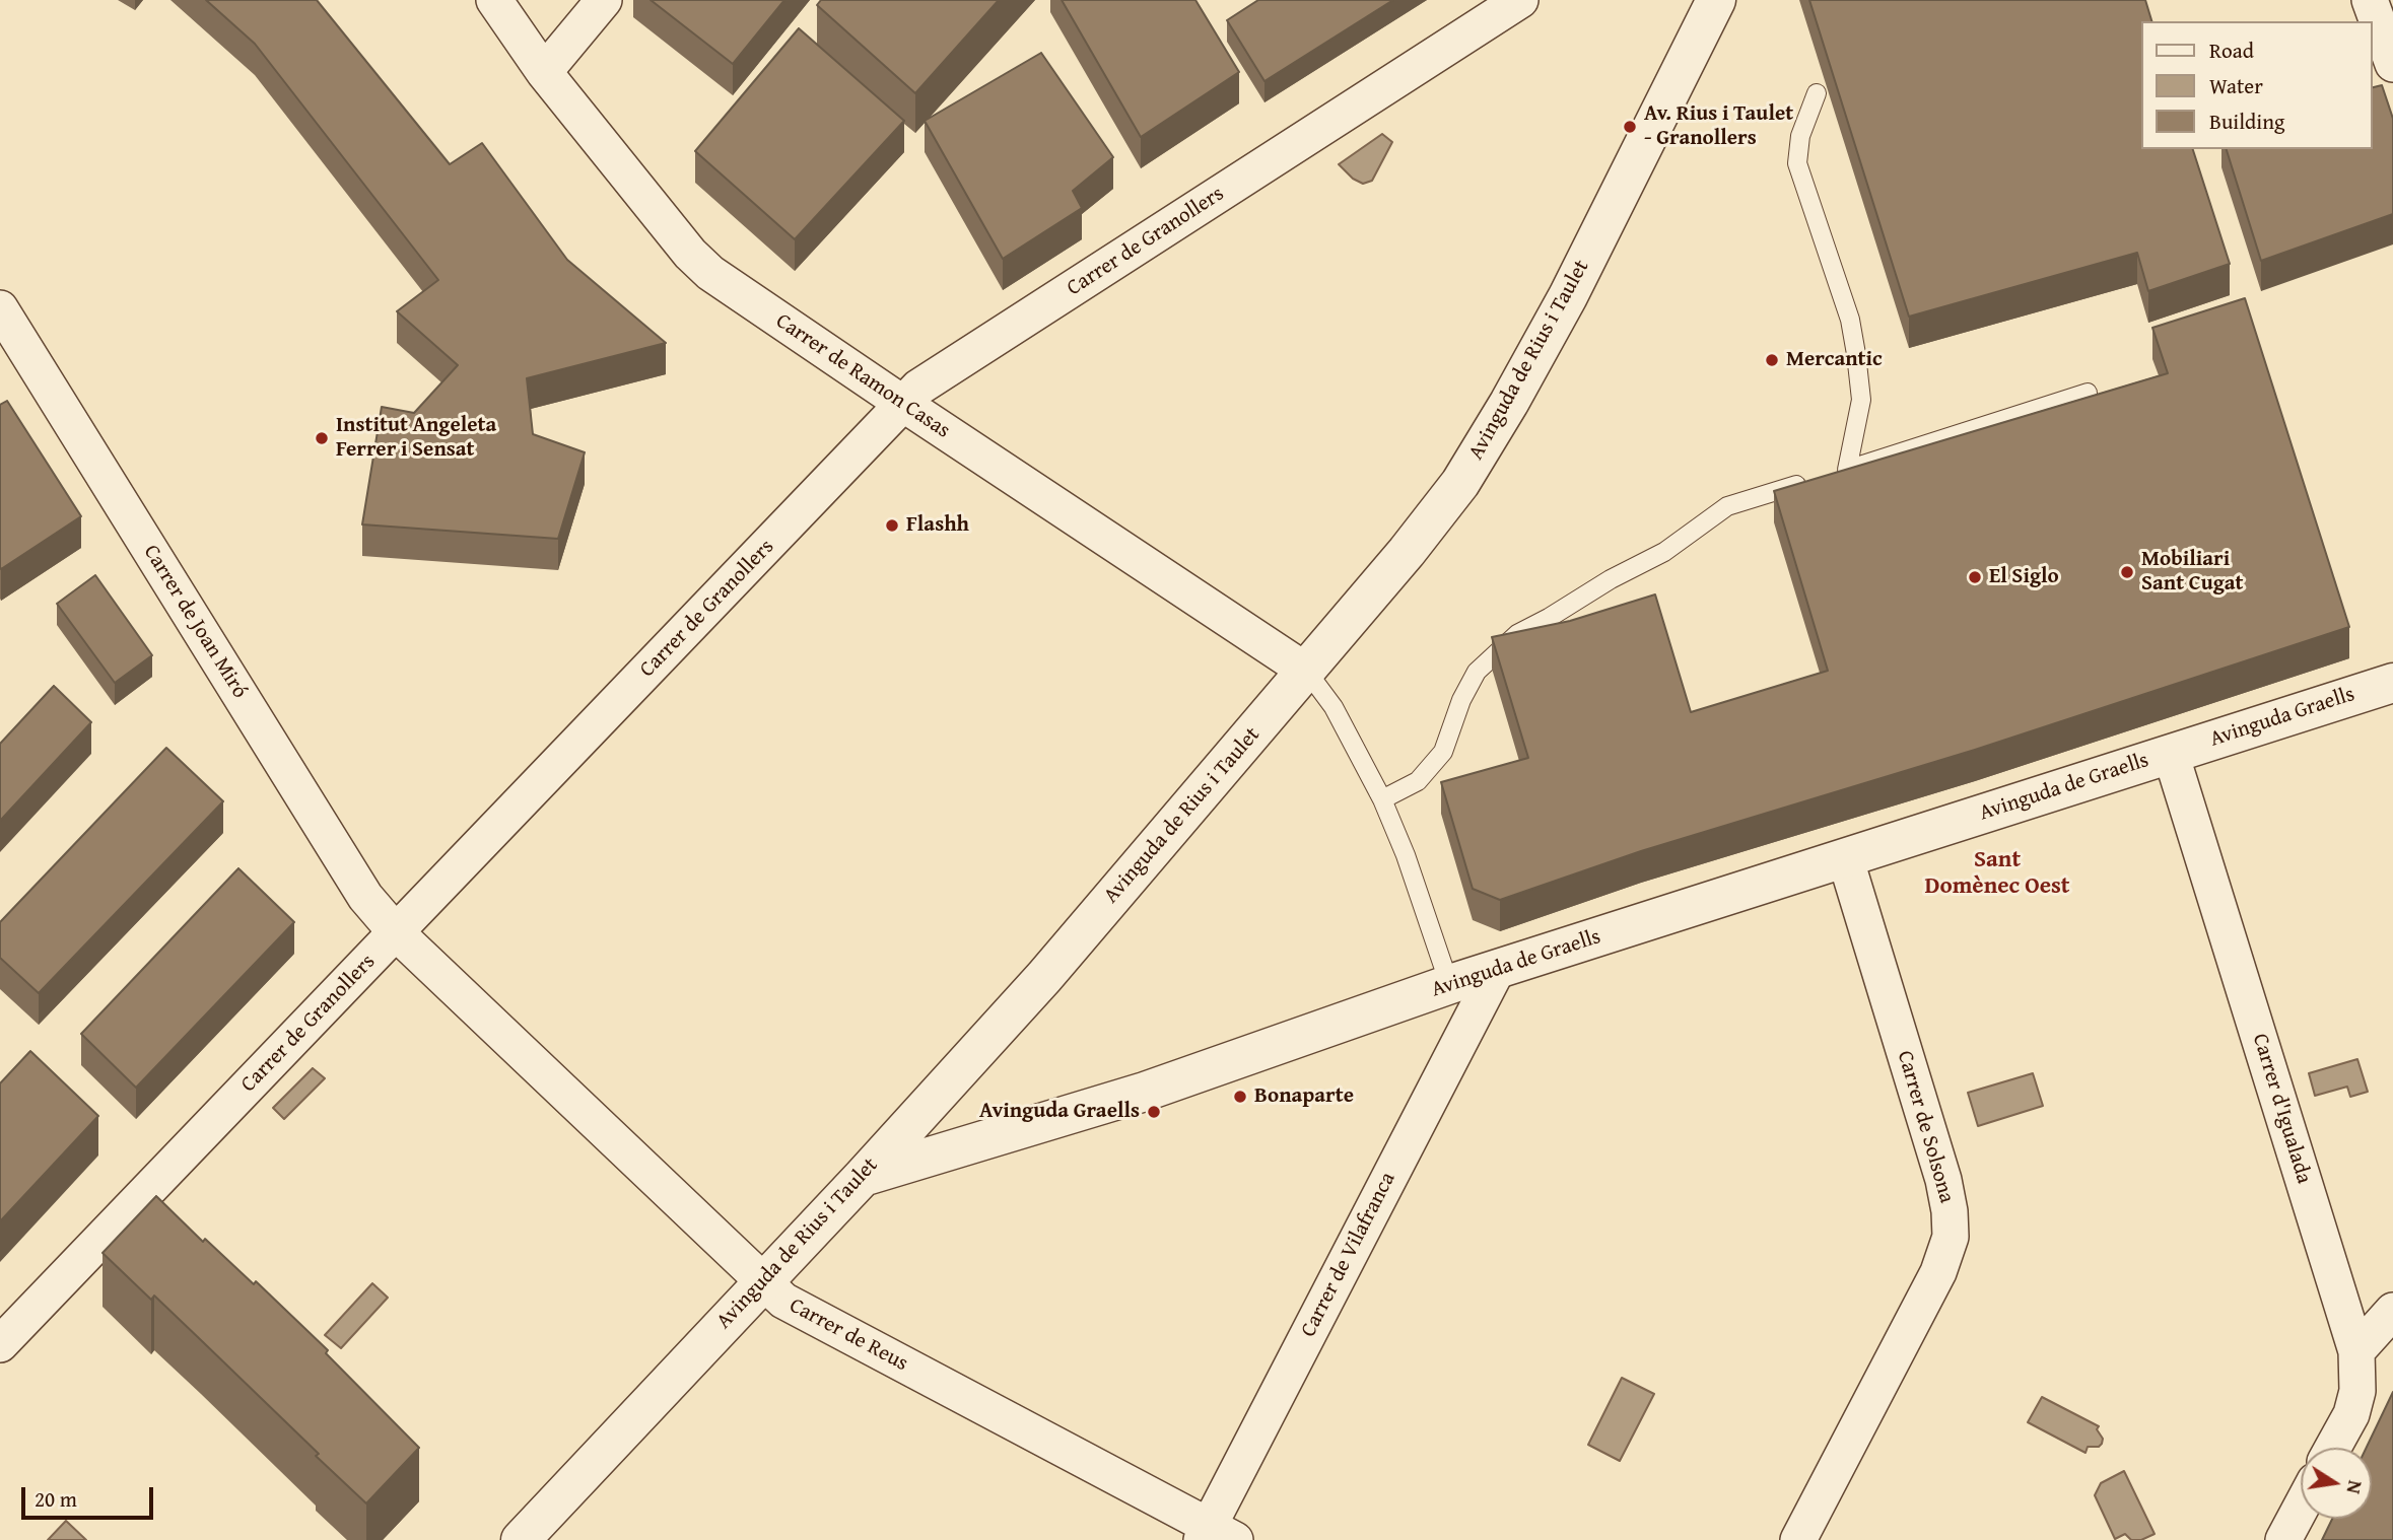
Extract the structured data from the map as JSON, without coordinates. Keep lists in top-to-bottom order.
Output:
{
  "streets": {
    "street": [
      "Carrer de Granollers",
      "Avinguda de Rius i Taulet",
      "Carrer de Ramon Casas",
      "Carrer de Joan Miró",
      "Avinguda Graells",
      "Avinguda de Graells",
      "Carrer d'Igualada",
      "Carrer de Solsona",
      "Carrer de Vilafranca",
      "Carrer de Reus"
    ]
  },
  "crossings": [
    ["Carrer de Granollers", "Carrer de Ramon Casas"],
    ["Carrer de Granollers", "Carrer de Joan Miró"],
    ["Carrer de Granollers", "Carrer de Reus"],
    ["Avinguda de Rius i Taulet", "Carrer de Ramon Casas"],
    ["Avinguda de Rius i Taulet", "Avinguda de Graells"],
    ["Avinguda de Rius i Taulet", "Carrer de Reus"],
    ["Carrer de Joan Miró", "Carrer de Reus"],
    ["Avinguda Graells", "Avinguda de Graells"],
    ["Avinguda Graells", "Carrer d'Igualada"],
    ["Avinguda de Graells", "Carrer d'Igualada"],
    ["Avinguda de Graells", "Carrer de Solsona"],
    ["Avinguda de Graells", "Carrer de Vilafranca"],
    ["Carrer de Vilafranca", "Carrer de Reus"]
  ],
  "districts": ["Sant Domènec Oest"],
  "places": [
    "Av. Rius i Taulet - Granollers",
    "Mercantic",
    "Institut Angeleta Ferrer i Sensat",
    "Flashh",
    "Mobiliari Sant Cugat",
    "El Siglo",
    "Bonaparte",
    "Avinguda Graells"
  ],
  "legend": ["Road", "Water", "Building"],
  "scale_bar": "20 m",
  "north": "right"
}
